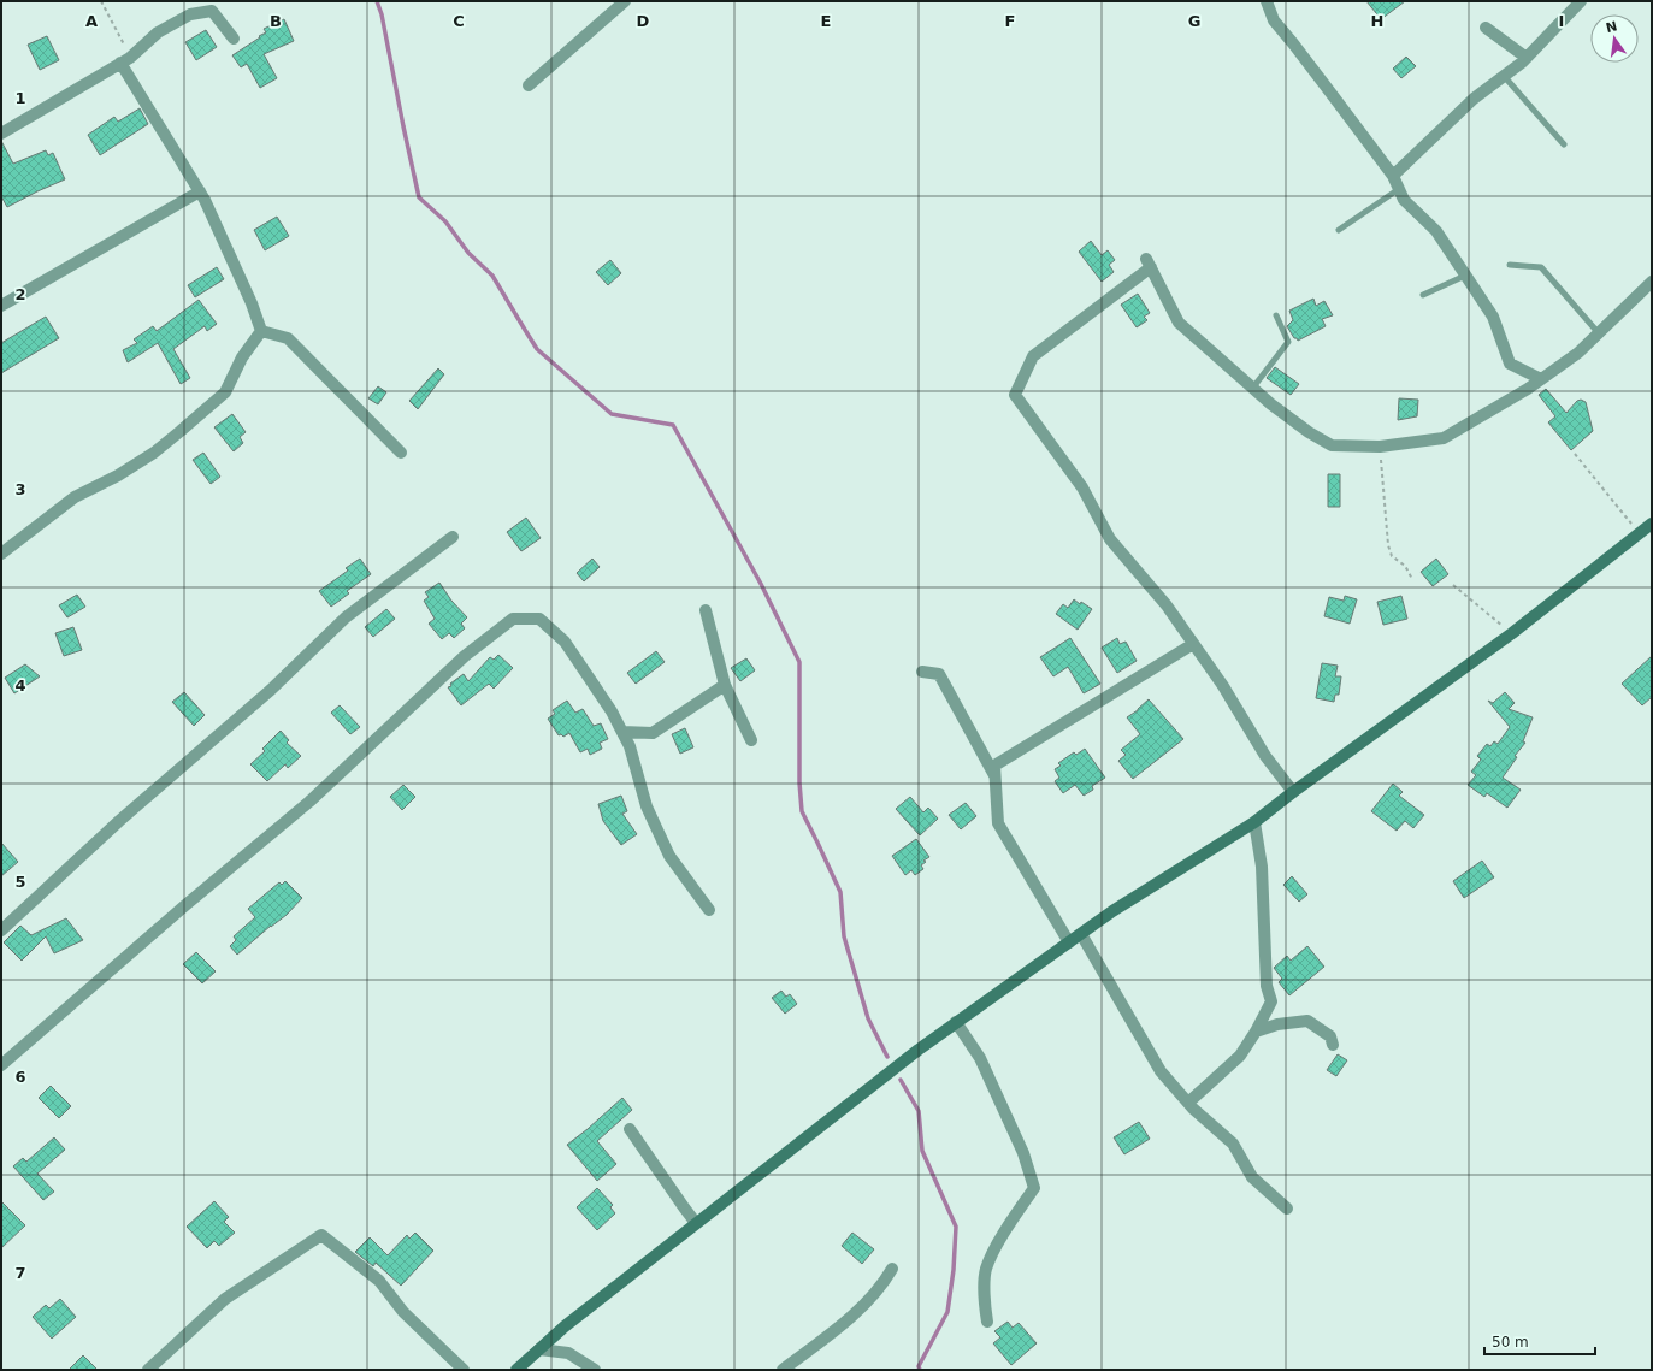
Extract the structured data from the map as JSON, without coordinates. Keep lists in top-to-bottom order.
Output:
{
  "scale_bar": "50 m",
  "north": "top",
  "grid": {
    "columns": [
      "A",
      "B",
      "C",
      "D",
      "E",
      "F",
      "G",
      "H",
      "I"
    ],
    "rows": [
      "1",
      "2",
      "3",
      "4",
      "5",
      "6",
      "7"
    ]
  }
}
